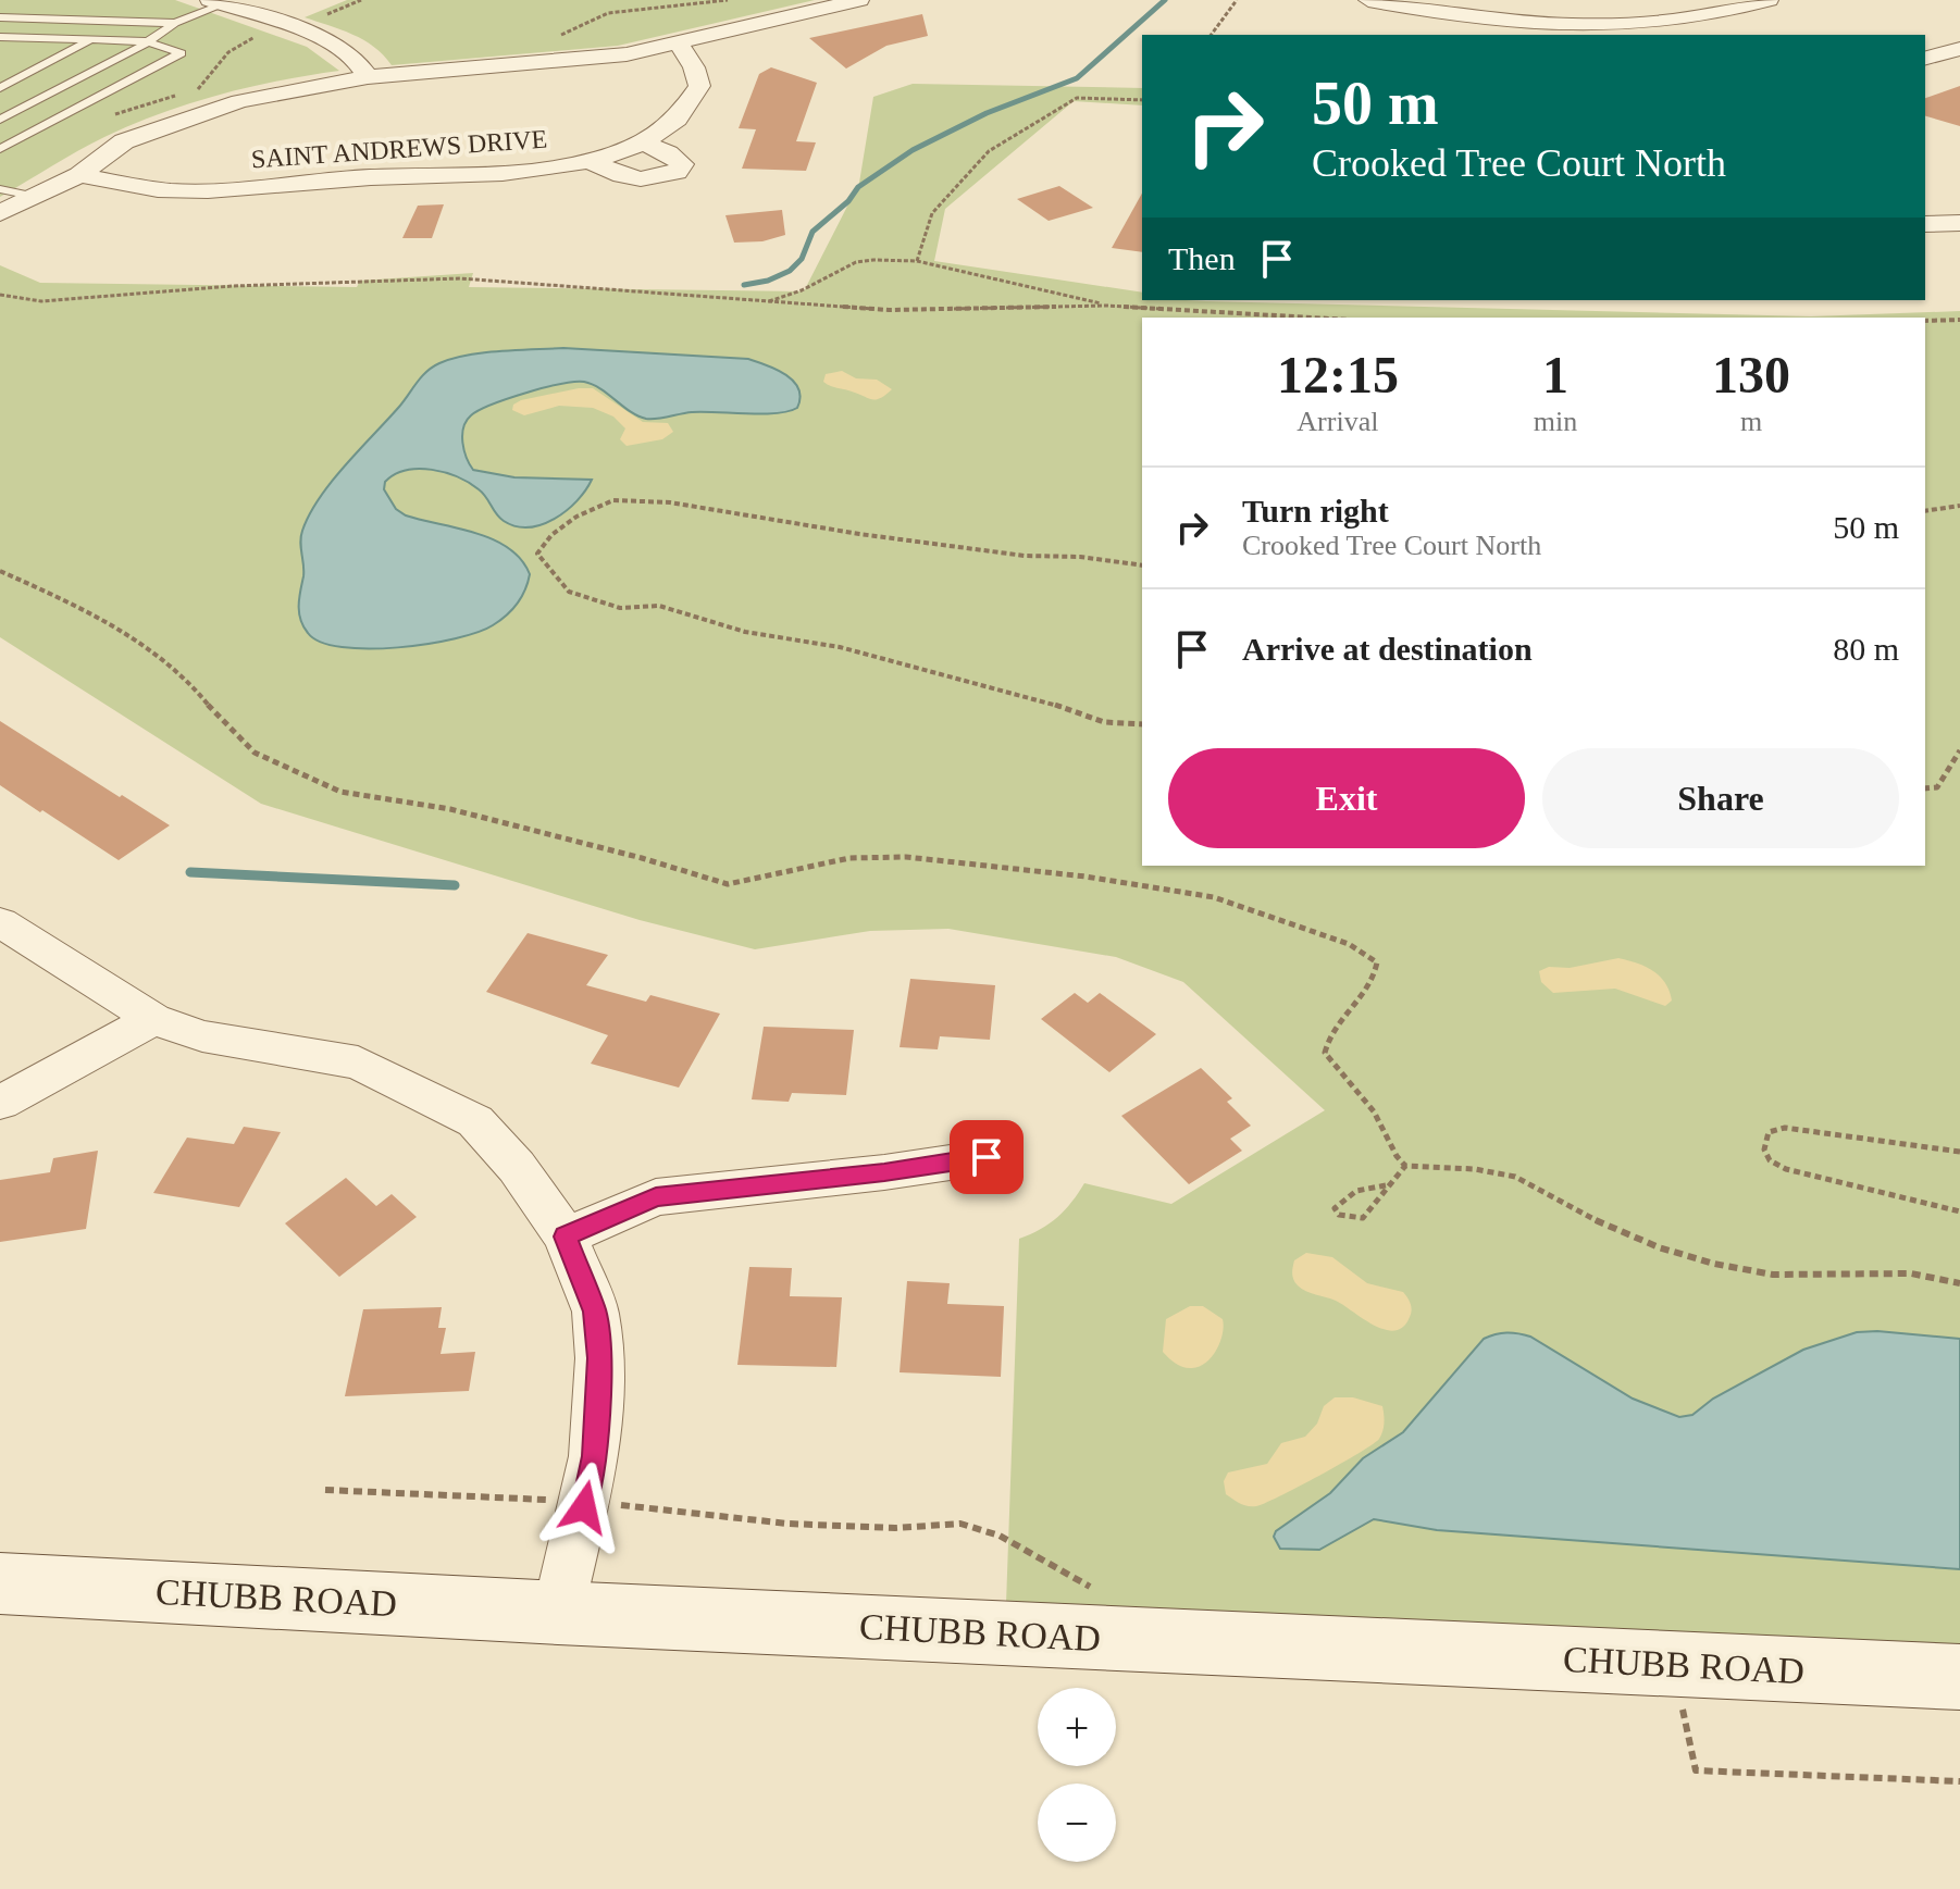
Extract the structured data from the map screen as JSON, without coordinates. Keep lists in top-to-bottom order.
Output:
{
  "streets": {
    "street": ["SAINT ANDREWS DRIVE", "CHUBB ROAD"]
  },
  "page": {
    "turn": ["50 m", "Crooked Tree Court North"],
    "then": "Then",
    "eta": [
      "12:15",
      "Arrival",
      "1",
      "min",
      "130",
      "m"
    ],
    "list": [
      {
        "name": "Turn right",
        "note": "Crooked Tree Court North",
        "value": "50 m"
      },
      {
        "name": "Arrive at destination",
        "value": "80 m"
      }
    ],
    "buttons": ["Exit", "Share"],
    "map_buttons": ["+", "−"]
  }
}
